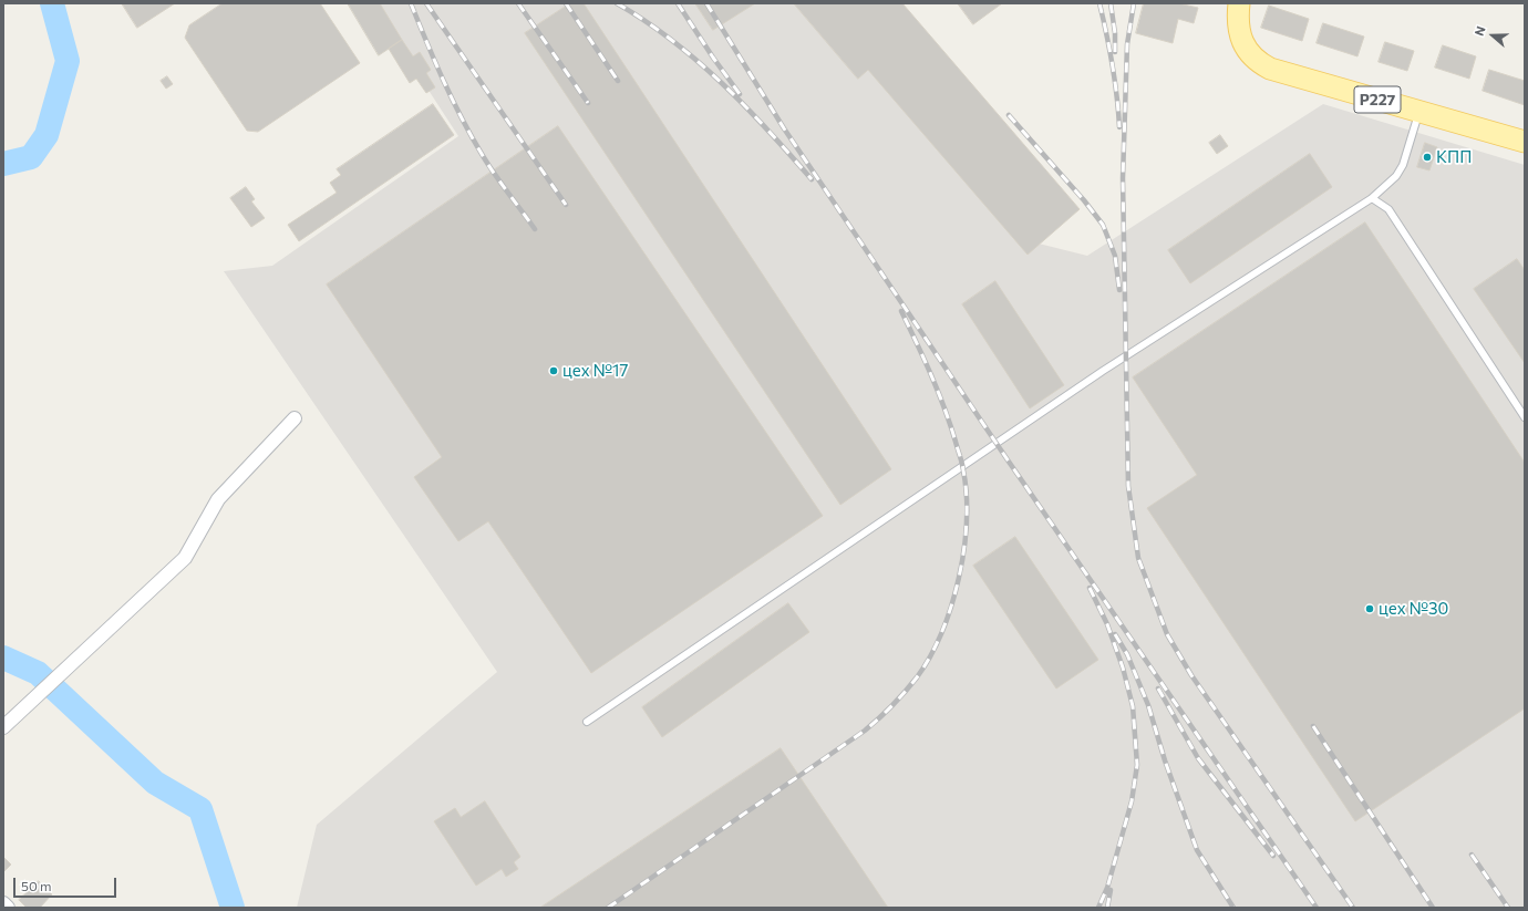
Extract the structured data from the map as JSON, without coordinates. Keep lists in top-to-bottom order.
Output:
{
  "streets": {
    "main road": ["Р227"]
  },
  "places": ["КПП", "цех №17", "цех №30"],
  "scale_bar": "50 m",
  "north": "left"
}
